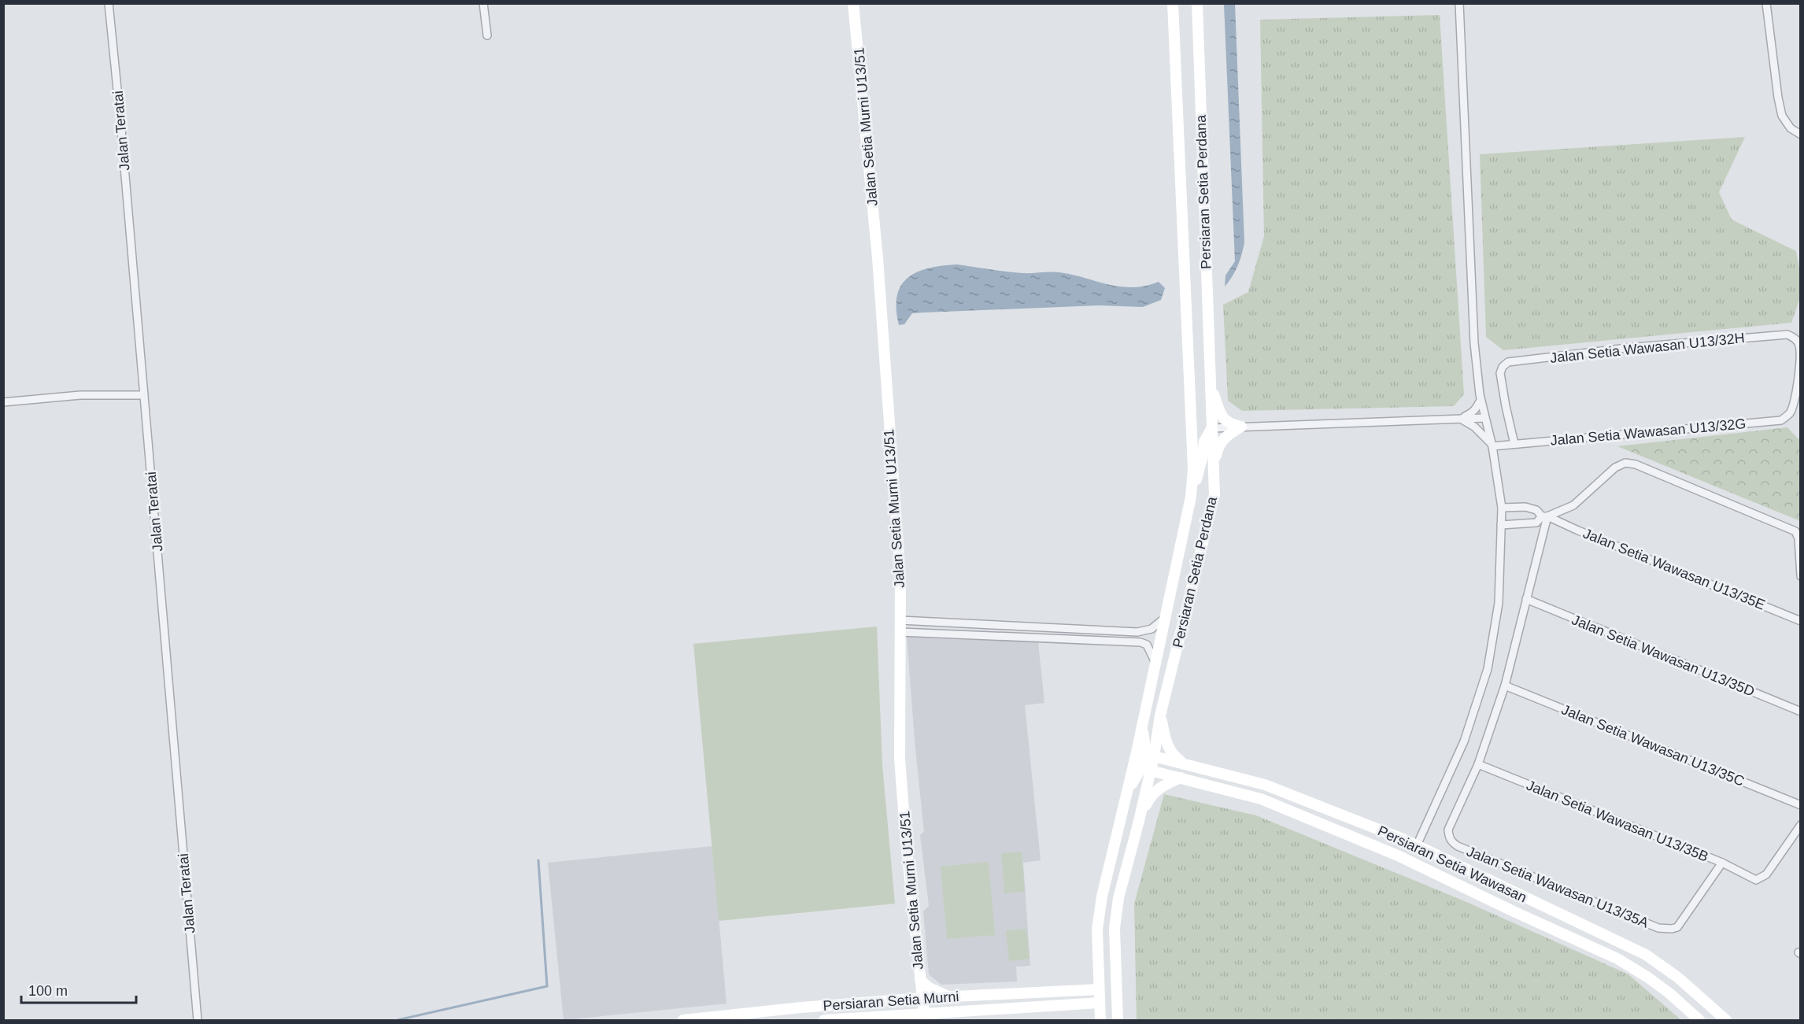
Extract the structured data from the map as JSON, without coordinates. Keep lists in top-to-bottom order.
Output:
{
  "streets": {
    "street": [
      "Jalan Setia Murni U13/51",
      "Jalan Teratai",
      "Persiaran Setia Perdana",
      "Jalan Setia Wawasan U13/32H",
      "Jalan Setia Wawasan U13/32G",
      "Jalan Setia Wawasan U13/35E",
      "Jalan Setia Wawasan U13/35D",
      "Jalan Setia Wawasan U13/35C",
      "Jalan Setia Wawasan U13/35B",
      "Persiaran Setia Wawasan",
      "Jalan Setia Wawasan U13/35A",
      "Persiaran Setia Murni"
    ]
  },
  "crossings": [
    ["Jalan Setia Murni U13/51", "Persiaran Setia Murni"],
    ["Persiaran Setia Perdana", "Persiaran Setia Wawasan"],
    ["Persiaran Setia Perdana", "Persiaran Setia Murni"],
    ["Jalan Setia Wawasan U13/32H", "Jalan Setia Wawasan U13/32G"],
    ["Jalan Setia Wawasan U13/35B", "Jalan Setia Wawasan U13/35A"]
  ],
  "scale_bar": "100 m"
}
